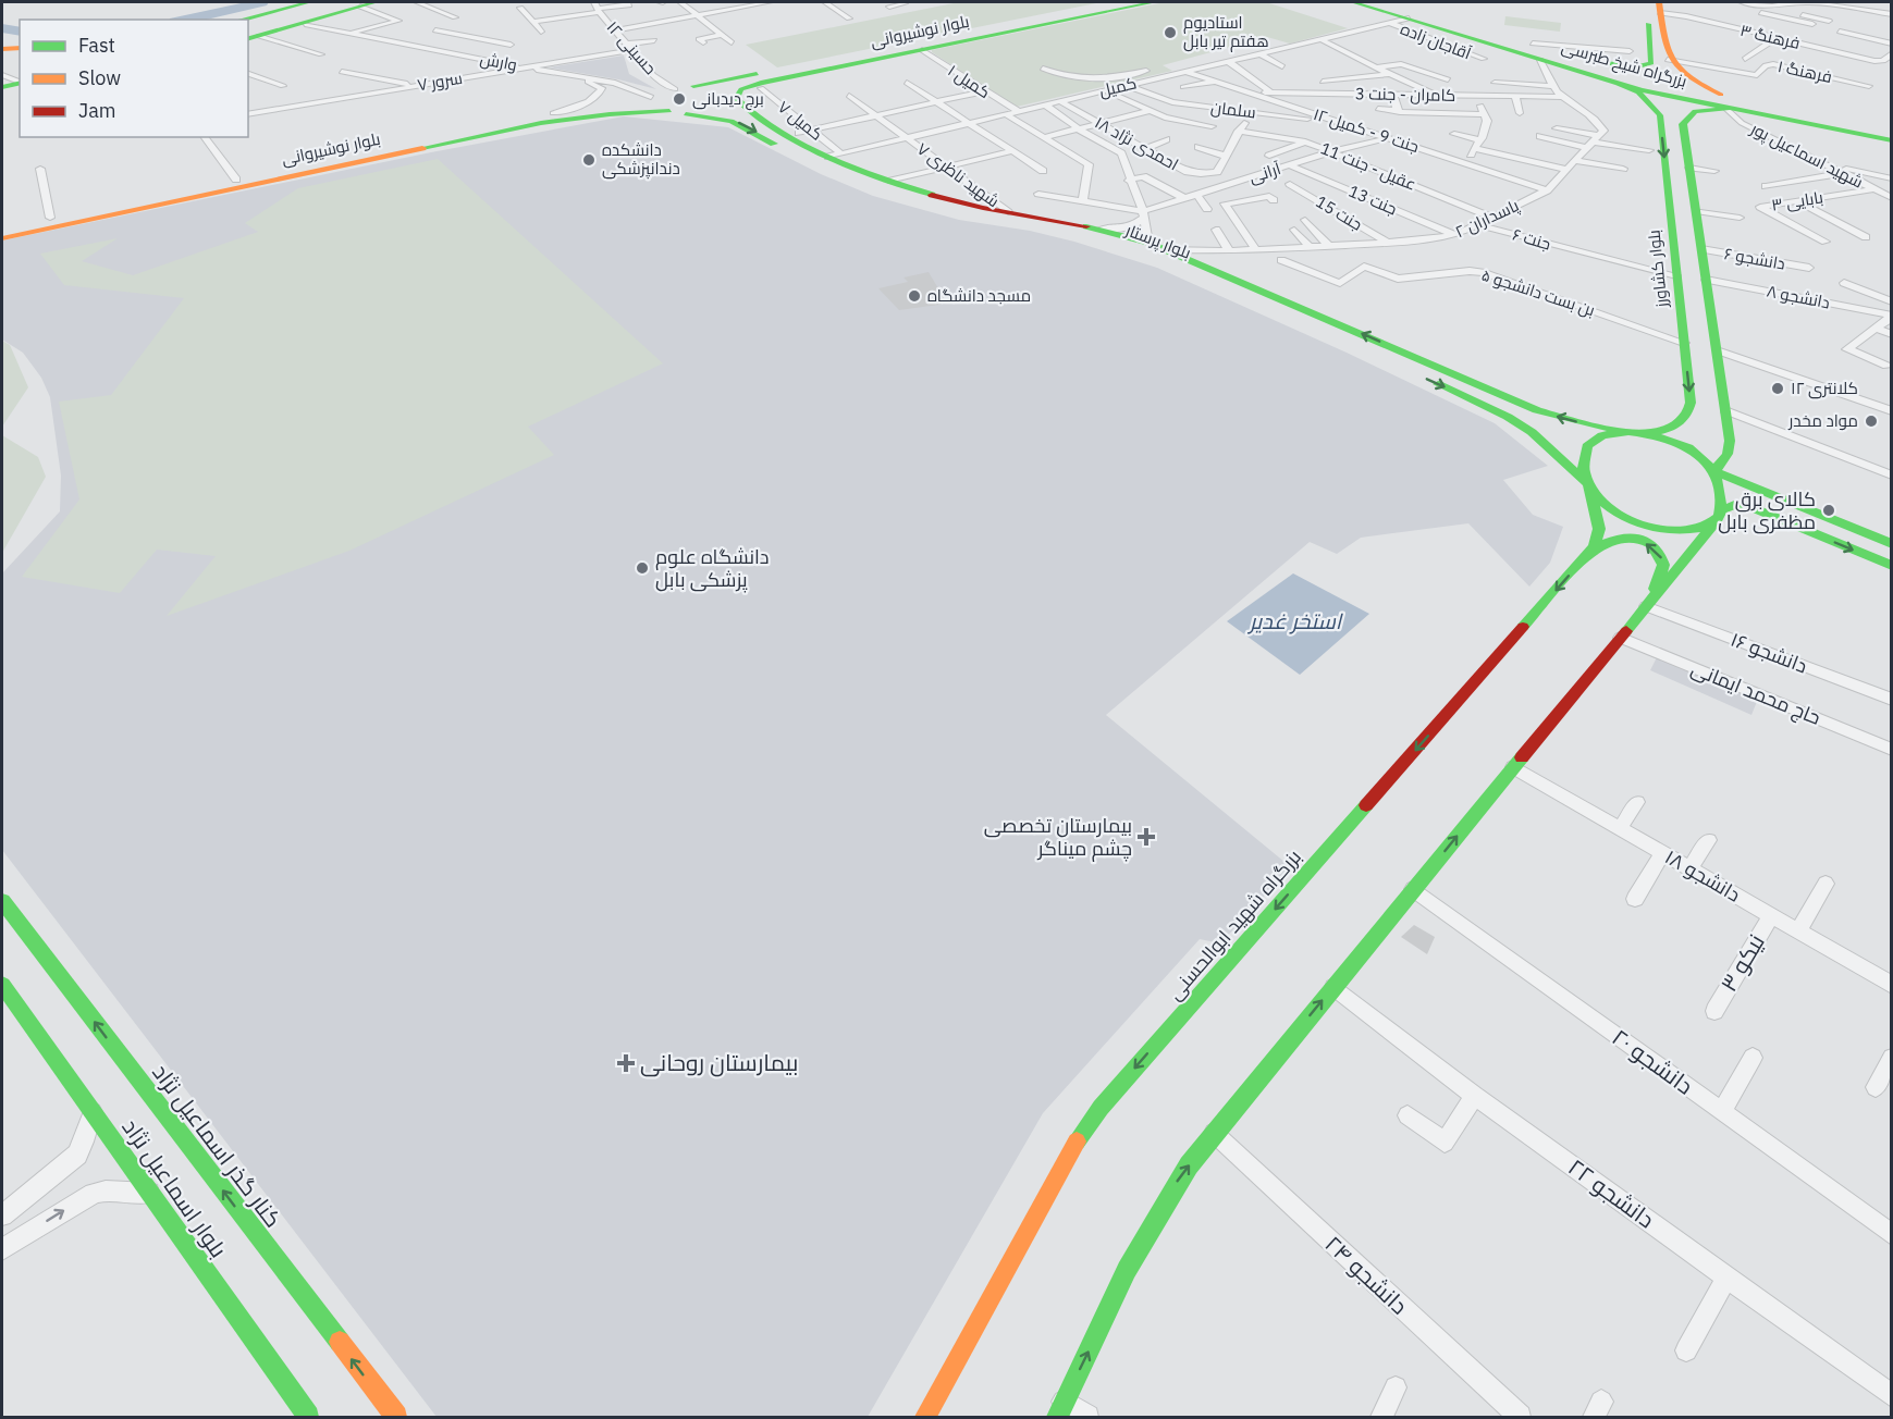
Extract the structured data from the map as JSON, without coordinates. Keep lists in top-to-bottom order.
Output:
{
  "streets": {
    "main road": [
      "بلوار نوشیروانی",
      "بزرگراه شیخ طبرسی",
      "بلوار پرستار",
      "بلوار کشاورز",
      "بزرگراه شهید ابوالحسنی",
      "کنار گذر اسماعیل نژاد",
      "بلوار اسماعیل نژاد"
    ],
    "street": [
      "فرهنگ ۳",
      "آقاجان زاده",
      "حسینی ۱۲",
      "وارش",
      "فرهنگ ۱",
      "سرور ۷",
      "کمیل ۱",
      "کمیل",
      "کامران - جنت 3",
      "سلمان",
      "کمیل ۷",
      "جنت 9 - کمیل ۱۲",
      "احمدی نژاد ۱۸",
      "شهید اسماعیل پور",
      "عقیل - جنت 11",
      "آرانی",
      "شهید ناظری ۷",
      "جنت 13",
      "بابایی ۳",
      "جنت 15",
      "پاسداران ۲",
      "جنت ۶",
      "دانشجو ۶",
      "بن بست دانشجو ۵",
      "دانشجو ۸",
      "دانشجو ۱۶",
      "حاج محمد ایمانی",
      "دانشجو ۱۸",
      "نیکو ۳",
      "دانشجو ۲۰",
      "دانشجو ۲۲",
      "دانشجو ۲۴"
    ]
  },
  "crossings": [
    ["بلوار نوشیروانی", "حسینی ۱۲"],
    ["بلوار نوشیروانی", "وارش"],
    ["بلوار نوشیروانی", "کمیل ۱"],
    ["بلوار نوشیروانی", "بلوار پرستار"],
    ["آقاجان زاده", "کمیل"],
    ["حسینی ۱۲", "وارش"],
    ["حسینی ۱۲", "سرور ۷"],
    ["وارش", "سرور ۷"],
    ["بزرگراه شیخ طبرسی", "کمیل"],
    ["بزرگراه شیخ طبرسی", "شهید اسماعیل پور"],
    ["کمیل ۱", "کمیل"],
    ["کمیل", "سلمان"],
    ["کمیل", "کمیل ۷"],
    ["کمیل", "جنت 9 - کمیل ۱۲"],
    ["کمیل", "احمدی نژاد ۱۸"],
    ["کمیل", "شهید ناظری ۷"],
    ["کمیل", "بلوار پرستار"],
    ["کامران - جنت 3", "جنت 9 - کمیل ۱۲"],
    ["سلمان", "جنت 9 - کمیل ۱۲"],
    ["کمیل ۷", "بلوار پرستار"],
    ["جنت 9 - کمیل ۱۲", "آرانی"],
    ["جنت 9 - کمیل ۱۲", "پاسداران ۲"],
    ["شهید اسماعیل پور", "بابایی ۳"],
    ["عقیل - جنت 11", "آرانی"],
    ["عقیل - جنت 11", "پاسداران ۲"],
    ["آرانی", "جنت 13"],
    ["آرانی", "بلوار پرستار"],
    ["شهید ناظری ۷", "بلوار پرستار"],
    ["جنت 13", "پاسداران ۲"],
    ["جنت 15", "پاسداران ۲"],
    ["پاسداران ۲", "جنت ۶"],
    ["پاسداران ۲", "بلوار پرستار"],
    ["جنت ۶", "بلوار کشاورز"],
    ["بلوار پرستار", "بلوار کشاورز"],
    ["بلوار پرستار", "بزرگراه شهید ابوالحسنی"],
    ["بلوار کشاورز", "بن بست دانشجو ۵"],
    ["بلوار کشاورز", "بزرگراه شهید ابوالحسنی"],
    ["دانشجو ۱۸", "نیکو ۳"]
  ],
  "one_way": ["کنار گذر اسماعیل نژاد"],
  "water": ["استخر غدیر"],
  "places": {
    "other": [
      "استادیوم هفتم تیر بابل",
      "برج دیدبانی",
      "دانشکده دندانپزشکی",
      "مسجد دانشگاه",
      "کلانتری ۱۲",
      "مواد مخدر",
      "کالای برق مظفری بابل",
      "دانشگاه علوم پزشکی بابل"
    ],
    "health": ["بیمارستان تخصصی چشم میناگر", "بیمارستان روحانی"]
  },
  "legend": ["Fast", "Slow", "Jam"]
}
